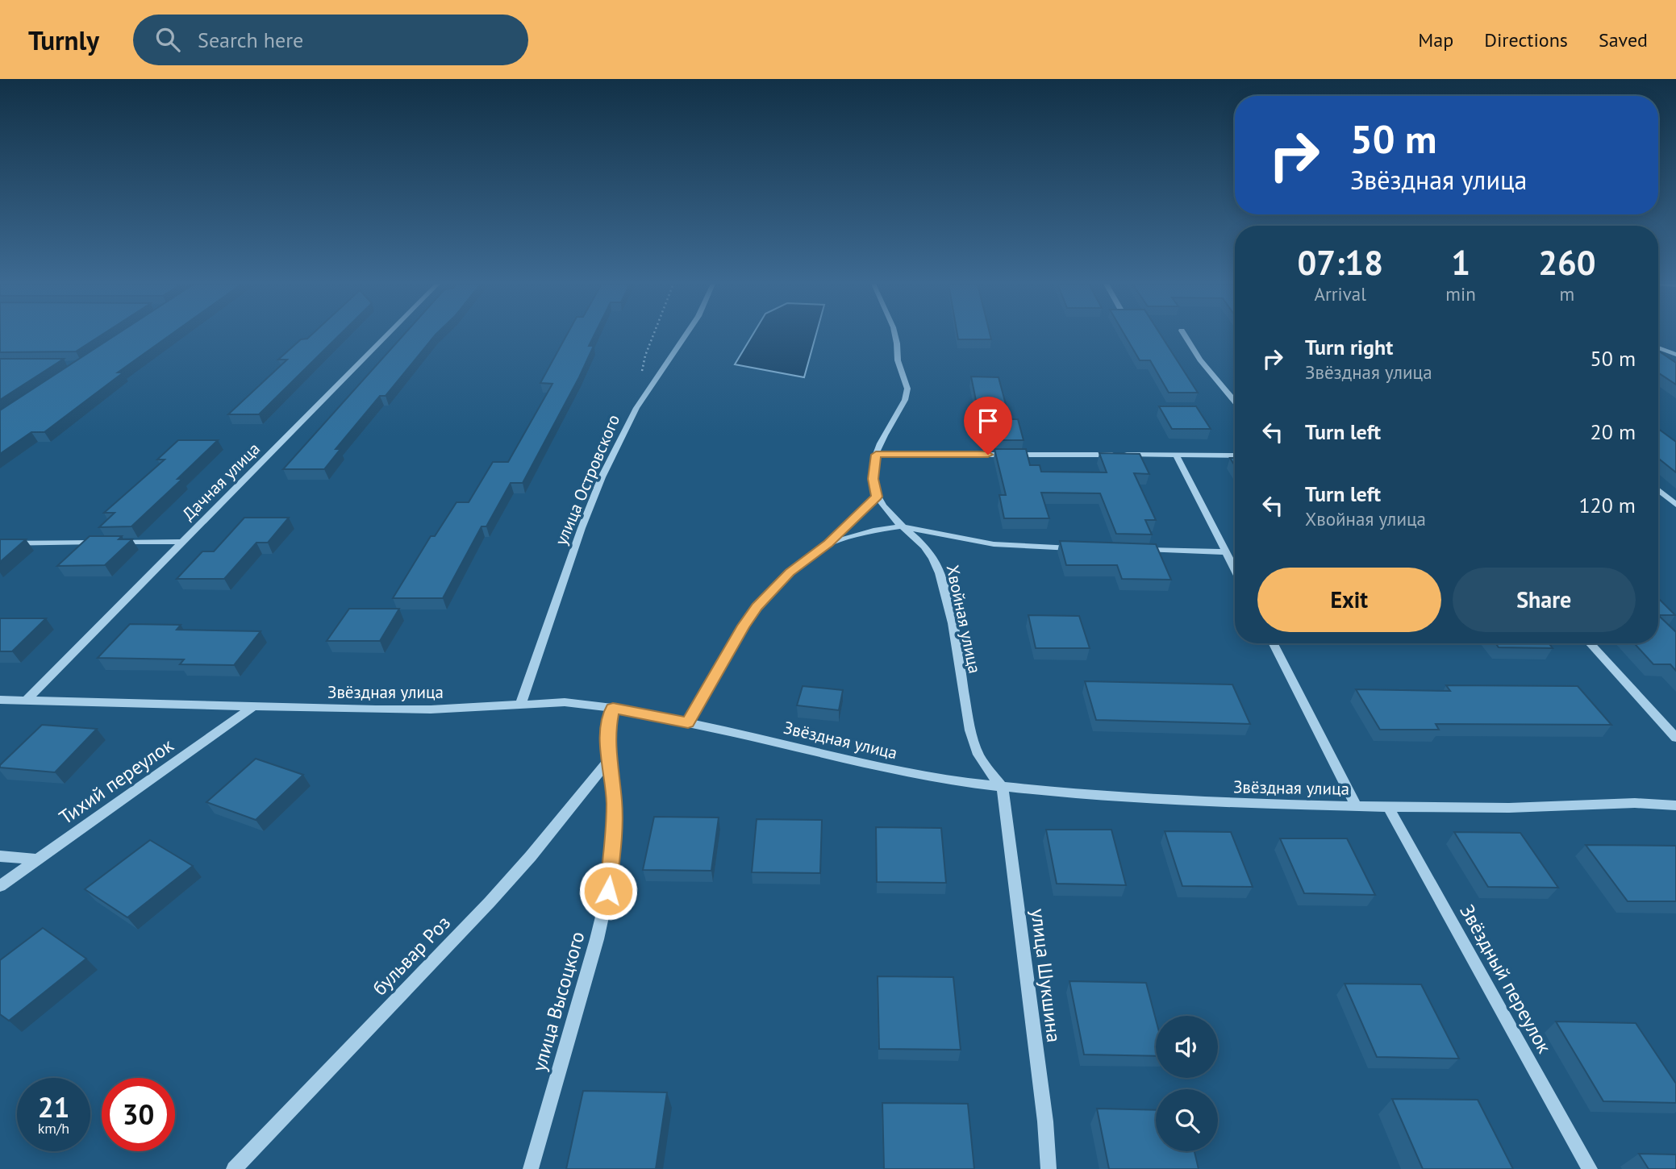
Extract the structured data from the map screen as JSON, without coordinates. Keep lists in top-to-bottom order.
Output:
{
  "streets": {
    "street": [
      "улица Островского",
      "Дачная улица",
      "Хвойная улица",
      "Звёздная улица",
      "Тихий переулок",
      "бульвар Роз",
      "улица Шукшина",
      "Звёздный переулок",
      "улица Высоцкого"
    ]
  },
  "crossings": [
    ["улица Островского", "Звёздная улица"],
    ["Дачная улица", "Звёздная улица"],
    ["Хвойная улица", "Звёздная улица"],
    ["Хвойная улица", "улица Шукшина"],
    ["Звёздная улица", "Тихий переулок"],
    ["Звёздная улица", "улица Шукшина"],
    ["Звёздная улица", "Звёздный переулок"],
    ["Звёздная улица", "улица Высоцкого"],
    ["бульвар Роз", "улица Высоцкого"]
  ],
  "page": {
    "header": "Turnly",
    "search": "Search here",
    "nav": ["Map", "Directions", "Saved"],
    "turn": ["50 m", "Звёздная улица"],
    "eta": [
      "07:18",
      "Arrival",
      "1",
      "min",
      "260",
      "m"
    ],
    "list": [
      {
        "name": "Turn right",
        "note": "Звёздная улица",
        "value": "50 m"
      },
      {
        "name": "Turn left",
        "value": "20 m"
      },
      {
        "name": "Turn left",
        "note": "Хвойная улица",
        "value": "120 m"
      }
    ],
    "buttons": ["Exit", "Share"],
    "speed": "21 km/h",
    "limit": "30"
  }
}
